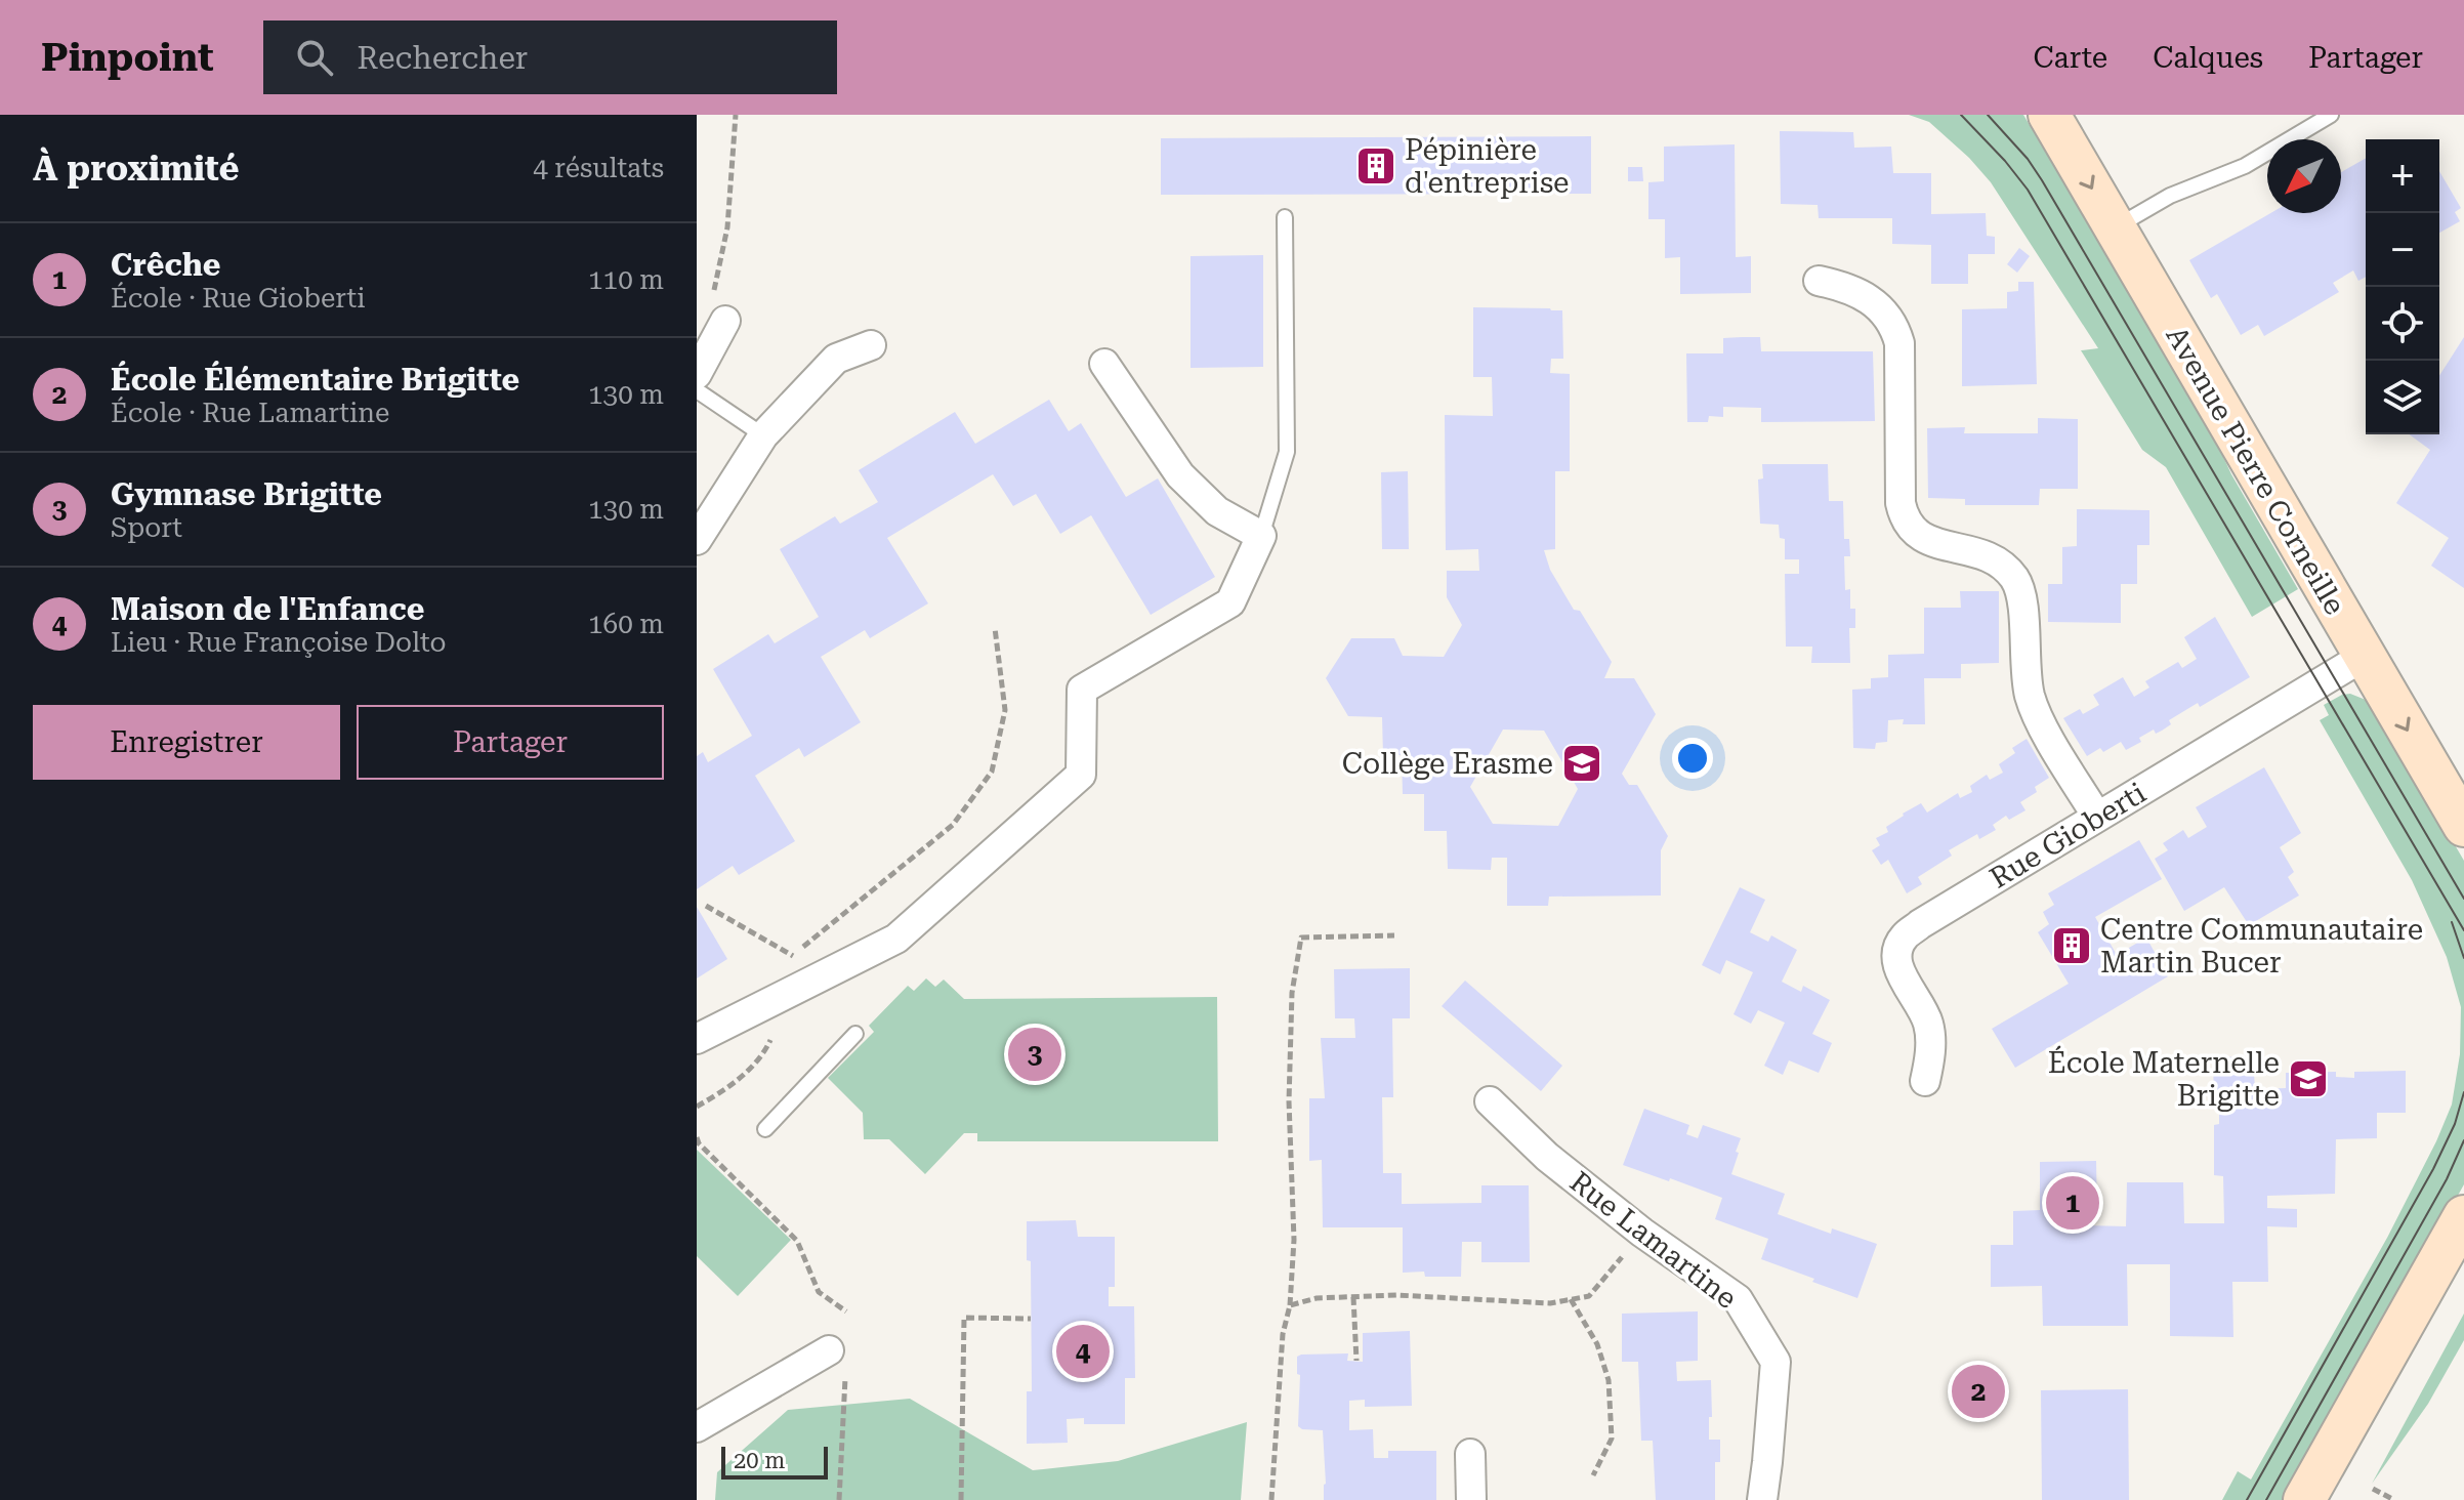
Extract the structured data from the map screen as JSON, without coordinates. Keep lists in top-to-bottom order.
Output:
{
  "streets": {
    "street": ["Avenue Pierre Corneille", "Rue Gioberti", "Rue Lamartine"]
  },
  "crossings": [
    ["Avenue Pierre Corneille", "Rue Gioberti"]
  ],
  "one_way": ["Avenue Pierre Corneille"],
  "places": {
    "building": ["Pépinière d'entreprise", "Centre Communautaire Martin Bucer"],
    "school or university": ["Collège Erasme", "École Maternelle Brigitte"]
  },
  "scale_bar": "20 m",
  "north": "bottom left",
  "page": {
    "header": "Pinpoint",
    "search": "Rechercher",
    "nav": ["Carte", "Calques", "Partager"],
    "heading": ["À proximité", "4 résultats"],
    "map_buttons": ["+", "−"],
    "list": [
      {
        "mark": "1",
        "name": "Crêche",
        "note": "École · Rue Gioberti",
        "value": "110 m"
      },
      {
        "mark": "2",
        "name": "École Élémentaire Brigitte",
        "note": "École · Rue Lamartine",
        "value": "130 m"
      },
      {
        "mark": "3",
        "name": "Gymnase Brigitte",
        "note": "Sport",
        "value": "130 m"
      },
      {
        "mark": "4",
        "name": "Maison de l'Enfance",
        "note": "Lieu · Rue Françoise Dolto",
        "value": "160 m"
      }
    ],
    "buttons": ["Enregistrer", "Partager"],
    "pins": [
      "3",
      "1",
      "4",
      "2"
    ],
    "scale": "20 m"
  }
}
